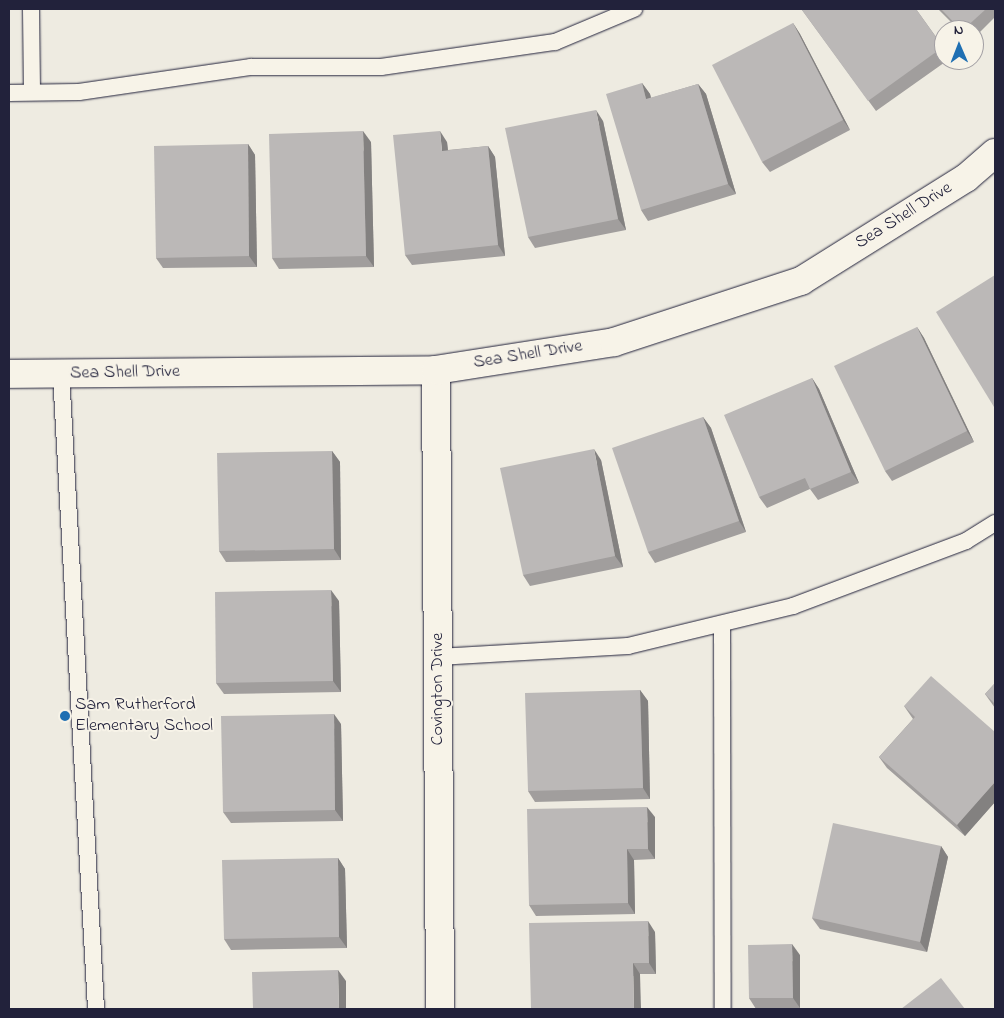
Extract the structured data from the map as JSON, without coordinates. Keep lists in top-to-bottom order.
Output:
{
  "streets": {
    "street": ["Sea Shell Drive", "Covington Drive"]
  },
  "crossings": [
    ["Sea Shell Drive", "Covington Drive"]
  ],
  "places": ["Sam Rutherford Elementary School"],
  "north": "top"
}
